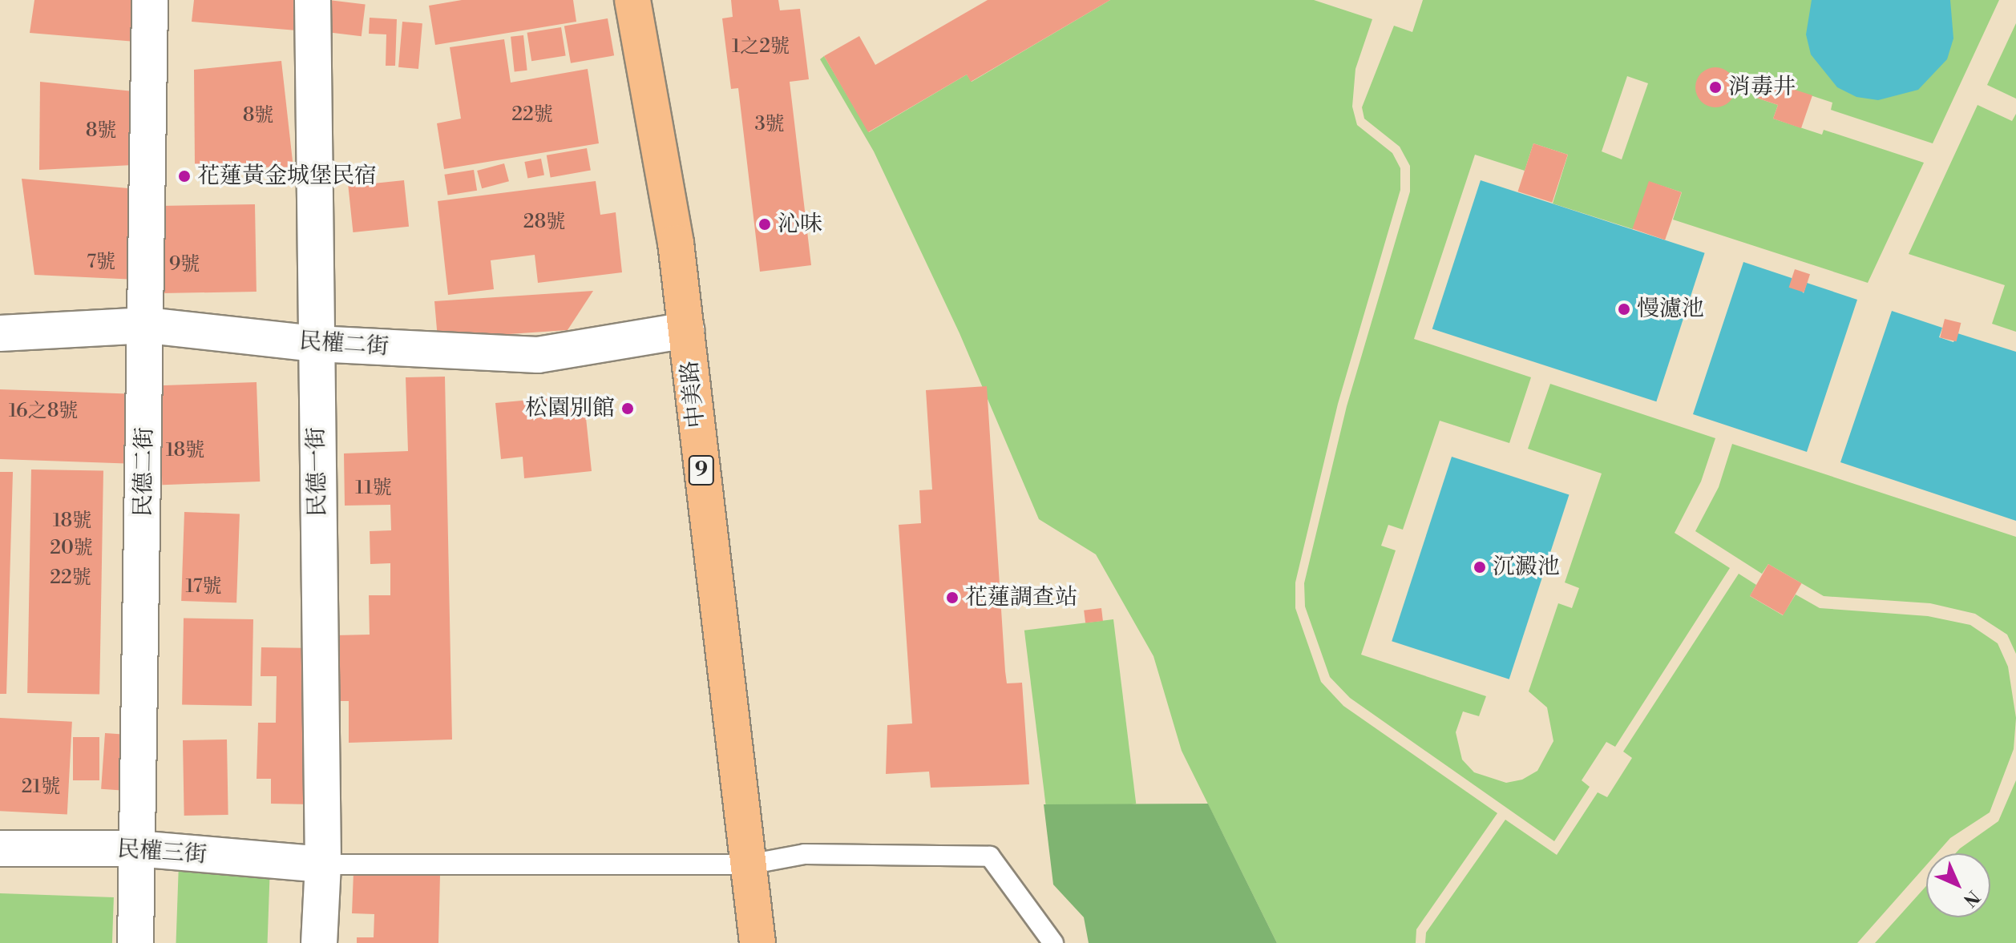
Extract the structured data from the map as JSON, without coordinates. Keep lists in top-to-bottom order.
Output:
{
  "streets": {
    "main road": ["中美路", "9"],
    "street": [
      "民權二街",
      "民德二街",
      "民德一街",
      "民權三街"
    ]
  },
  "crossings": [
    ["民權二街", "中美路"],
    ["民權二街", "民德二街"],
    ["民權二街", "民德一街"],
    ["民德二街", "民權三街"],
    ["民德一街", "民權三街"]
  ],
  "places": [
    "消毒井",
    "花蓮黃金城堡民宿",
    "沁味",
    "慢濾池",
    "松園別館",
    "沉澱池",
    "花蓮調查站"
  ],
  "house_numbers": [
    "1之2號",
    "22號",
    "8號",
    "3號",
    "8號",
    "28號",
    "7號",
    "9號",
    "16之8號",
    "18號",
    "11號",
    "18號",
    "20號",
    "22號",
    "17號",
    "21號"
  ],
  "north": "bottom right"
}
